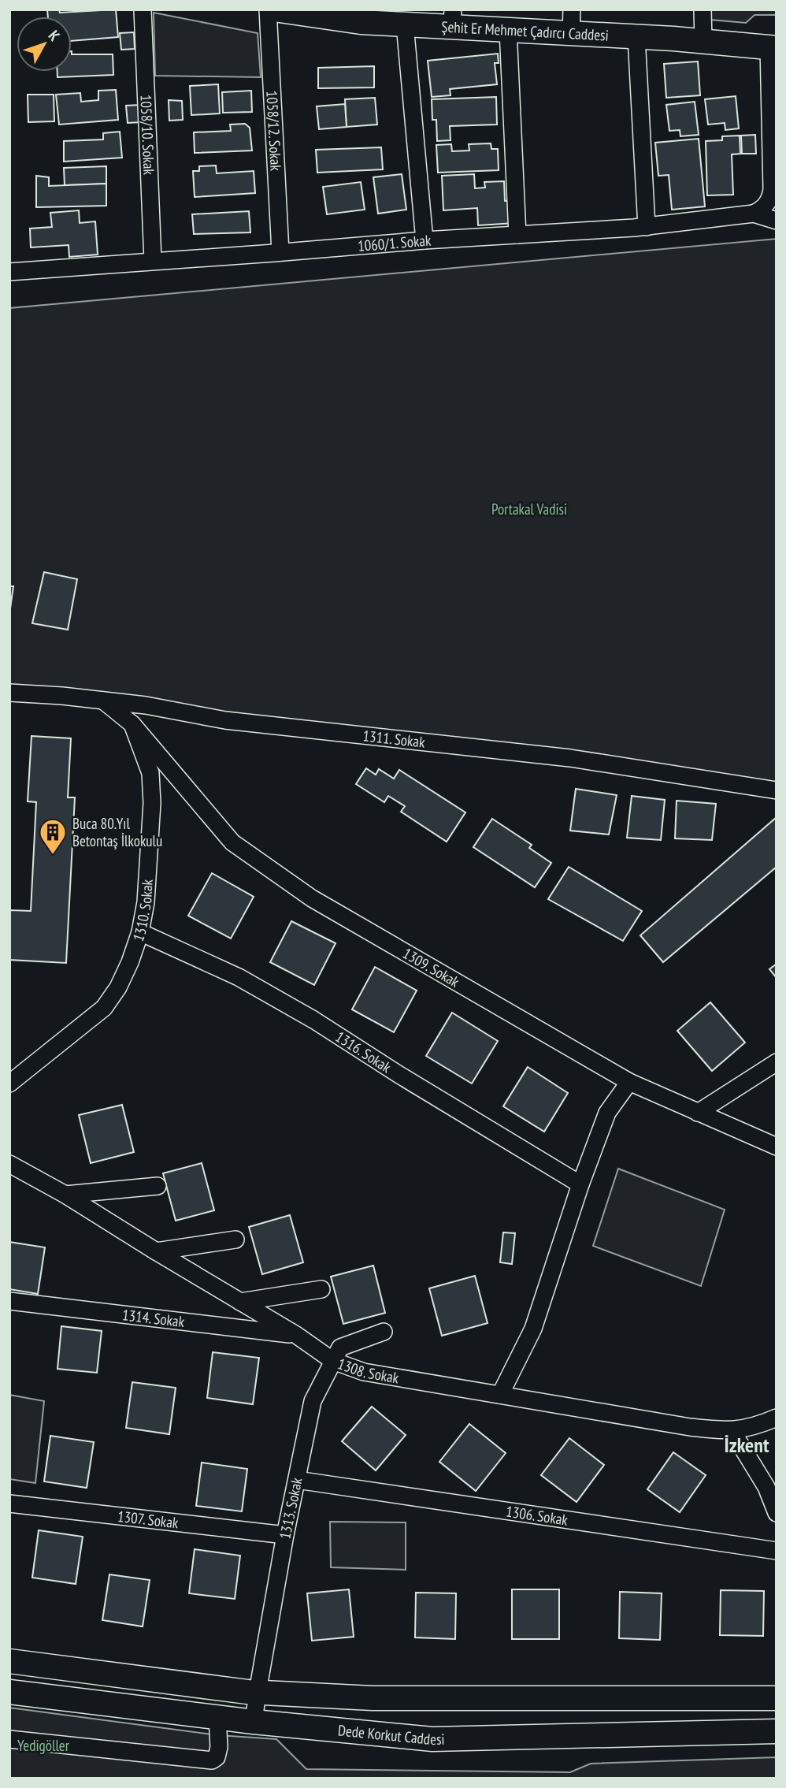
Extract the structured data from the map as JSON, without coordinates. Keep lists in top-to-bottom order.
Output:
{
  "streets": {
    "main road": ["Şehit Er Mehmet Çadırcı Caddesi", "Dede Korkut Caddesi"],
    "street": [
      "1058/12. Sokak",
      "1058/10. Sokak",
      "1060/1. Sokak",
      "1311. Sokak",
      "1310. Sokak",
      "1309. Sokak",
      "1316. Sokak",
      "1314. Sokak",
      "1308. Sokak",
      "1313. Sokak",
      "1306. Sokak",
      "1307. Sokak"
    ]
  },
  "crossings": [
    ["1058/12. Sokak", "1060/1. Sokak"],
    ["1058/10. Sokak", "1060/1. Sokak"],
    ["1310. Sokak", "1309. Sokak"],
    ["1310. Sokak", "1316. Sokak"],
    ["1314. Sokak", "1308. Sokak"],
    ["1308. Sokak", "1313. Sokak"],
    ["1313. Sokak", "1306. Sokak"],
    ["1313. Sokak", "1307. Sokak"],
    ["1313. Sokak", "Dede Korkut Caddesi"]
  ],
  "districts": ["İzkent"],
  "parks": ["Portakal Vadisi", "Yedigöller"],
  "places": {
    "building": ["Buca 80.Yıl Betontaş İlkokulu"]
  },
  "north": "top right"
}
